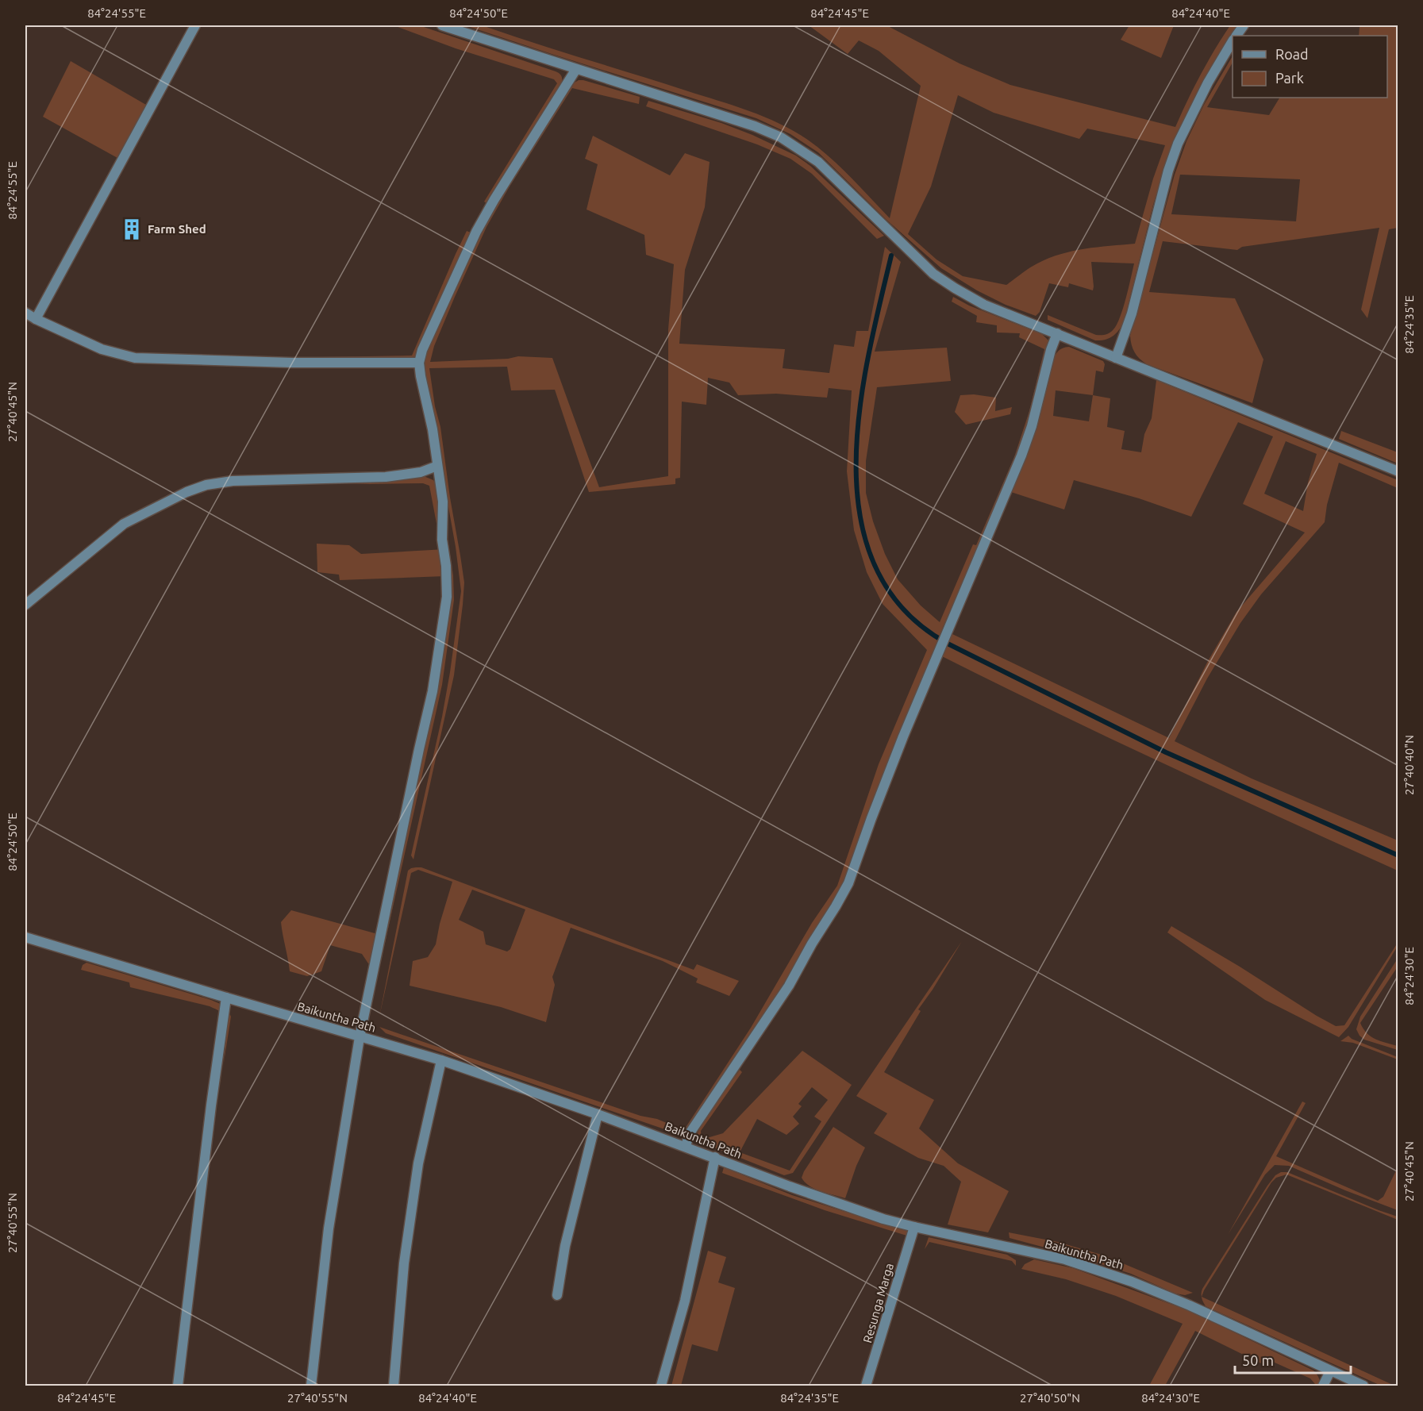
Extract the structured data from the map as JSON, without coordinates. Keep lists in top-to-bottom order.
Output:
{
  "streets": {
    "street": ["Baikuntha Path", "Resunga Marga"]
  },
  "crossings": [
    ["Baikuntha Path", "Resunga Marga"]
  ],
  "places": {
    "building": ["Farm Shed"]
  },
  "legend": ["Road", "Park"],
  "scale_bar": "50 m",
  "coordinates": [
    "84°24'55\"E",
    "84°24'50\"E",
    "84°24'45\"E",
    "84°24'40\"E",
    "84°24'35\"E",
    "27°40'45\"N",
    "27°40'40\"N",
    "84°24'30\"E",
    "27°40'55\"N",
    "27°40'50\"N"
  ]
}
